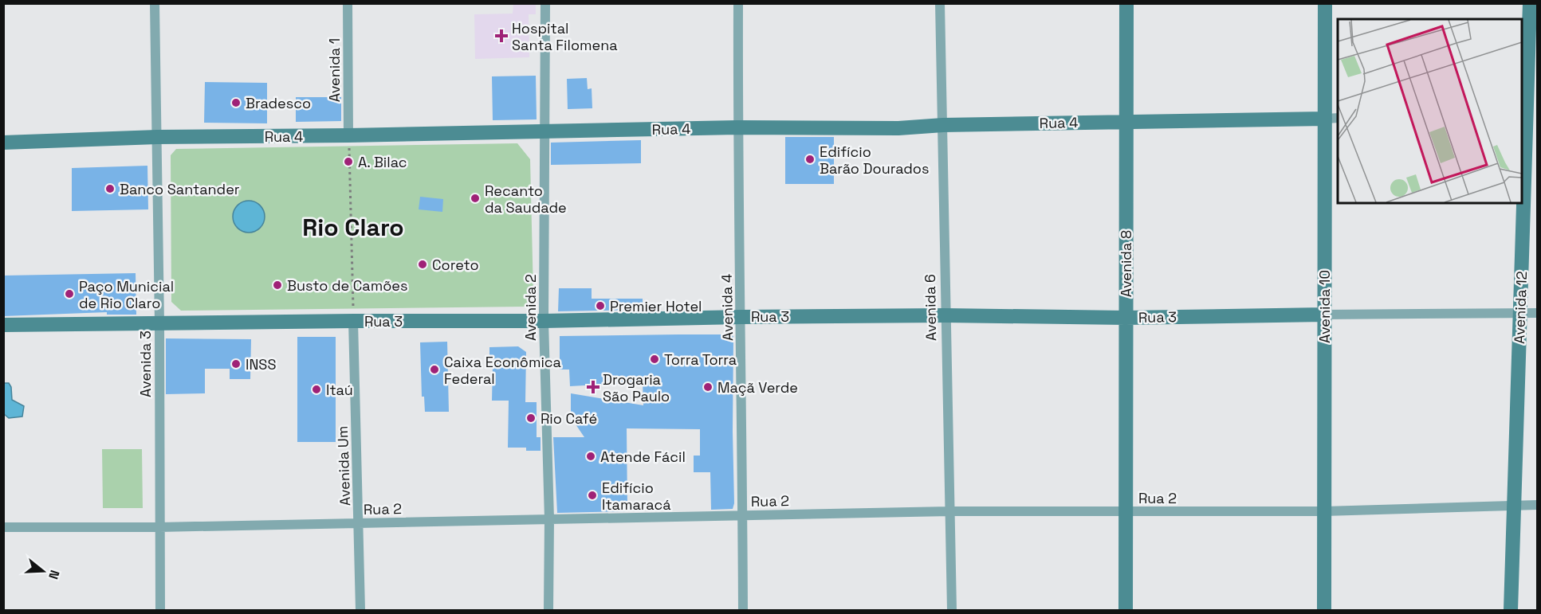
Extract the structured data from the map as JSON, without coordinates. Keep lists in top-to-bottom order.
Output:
{
  "streets": {
    "main road": [
      "Rua 4",
      "Avenida 8",
      "Avenida 10",
      "Avenida 12",
      "Rua 3"
    ],
    "street": [
      "Avenida 1",
      "Avenida 2",
      "Avenida 4",
      "Avenida 6",
      "Avenida 3",
      "Avenida Um",
      "Rua 2"
    ]
  },
  "crossings": [
    ["Avenida 1", "Rua 4"],
    ["Rua 4", "Avenida 8"],
    ["Rua 4", "Avenida 10"],
    ["Rua 4", "Avenida 2"],
    ["Rua 4", "Avenida 4"],
    ["Rua 4", "Avenida 6"],
    ["Rua 4", "Avenida 3"],
    ["Avenida 8", "Rua 3"],
    ["Avenida 8", "Rua 2"],
    ["Avenida 10", "Rua 3"],
    ["Avenida 10", "Rua 2"],
    ["Avenida 2", "Rua 3"],
    ["Avenida 2", "Rua 2"],
    ["Avenida 4", "Rua 3"],
    ["Avenida 4", "Rua 2"],
    ["Avenida 6", "Rua 3"],
    ["Avenida 6", "Rua 2"],
    ["Avenida 12", "Rua 3"],
    ["Avenida 12", "Rua 2"],
    ["Rua 3", "Avenida 3"],
    ["Rua 3", "Avenida Um"],
    ["Avenida 3", "Rua 2"],
    ["Avenida Um", "Rua 2"]
  ],
  "districts": ["Rio Claro"],
  "places": {
    "health": ["Hospital Santa Filomena", "Drogaria São Paulo"],
    "other": [
      "Bradesco",
      "Edifício Barão Dourados",
      "A. Bilac",
      "Banco Santander",
      "Recanto da Saudade",
      "Coreto",
      "Busto de Camões",
      "Paço Municial de Rio Claro",
      "Premier Hotel",
      "Torra Torra",
      "INSS",
      "Caixa Econômica Federal",
      "Maçã Verde",
      "Itaú",
      "Rio Café",
      "Atende Fácil",
      "Edifício Itamaracá"
    ]
  },
  "north": "right"
}
